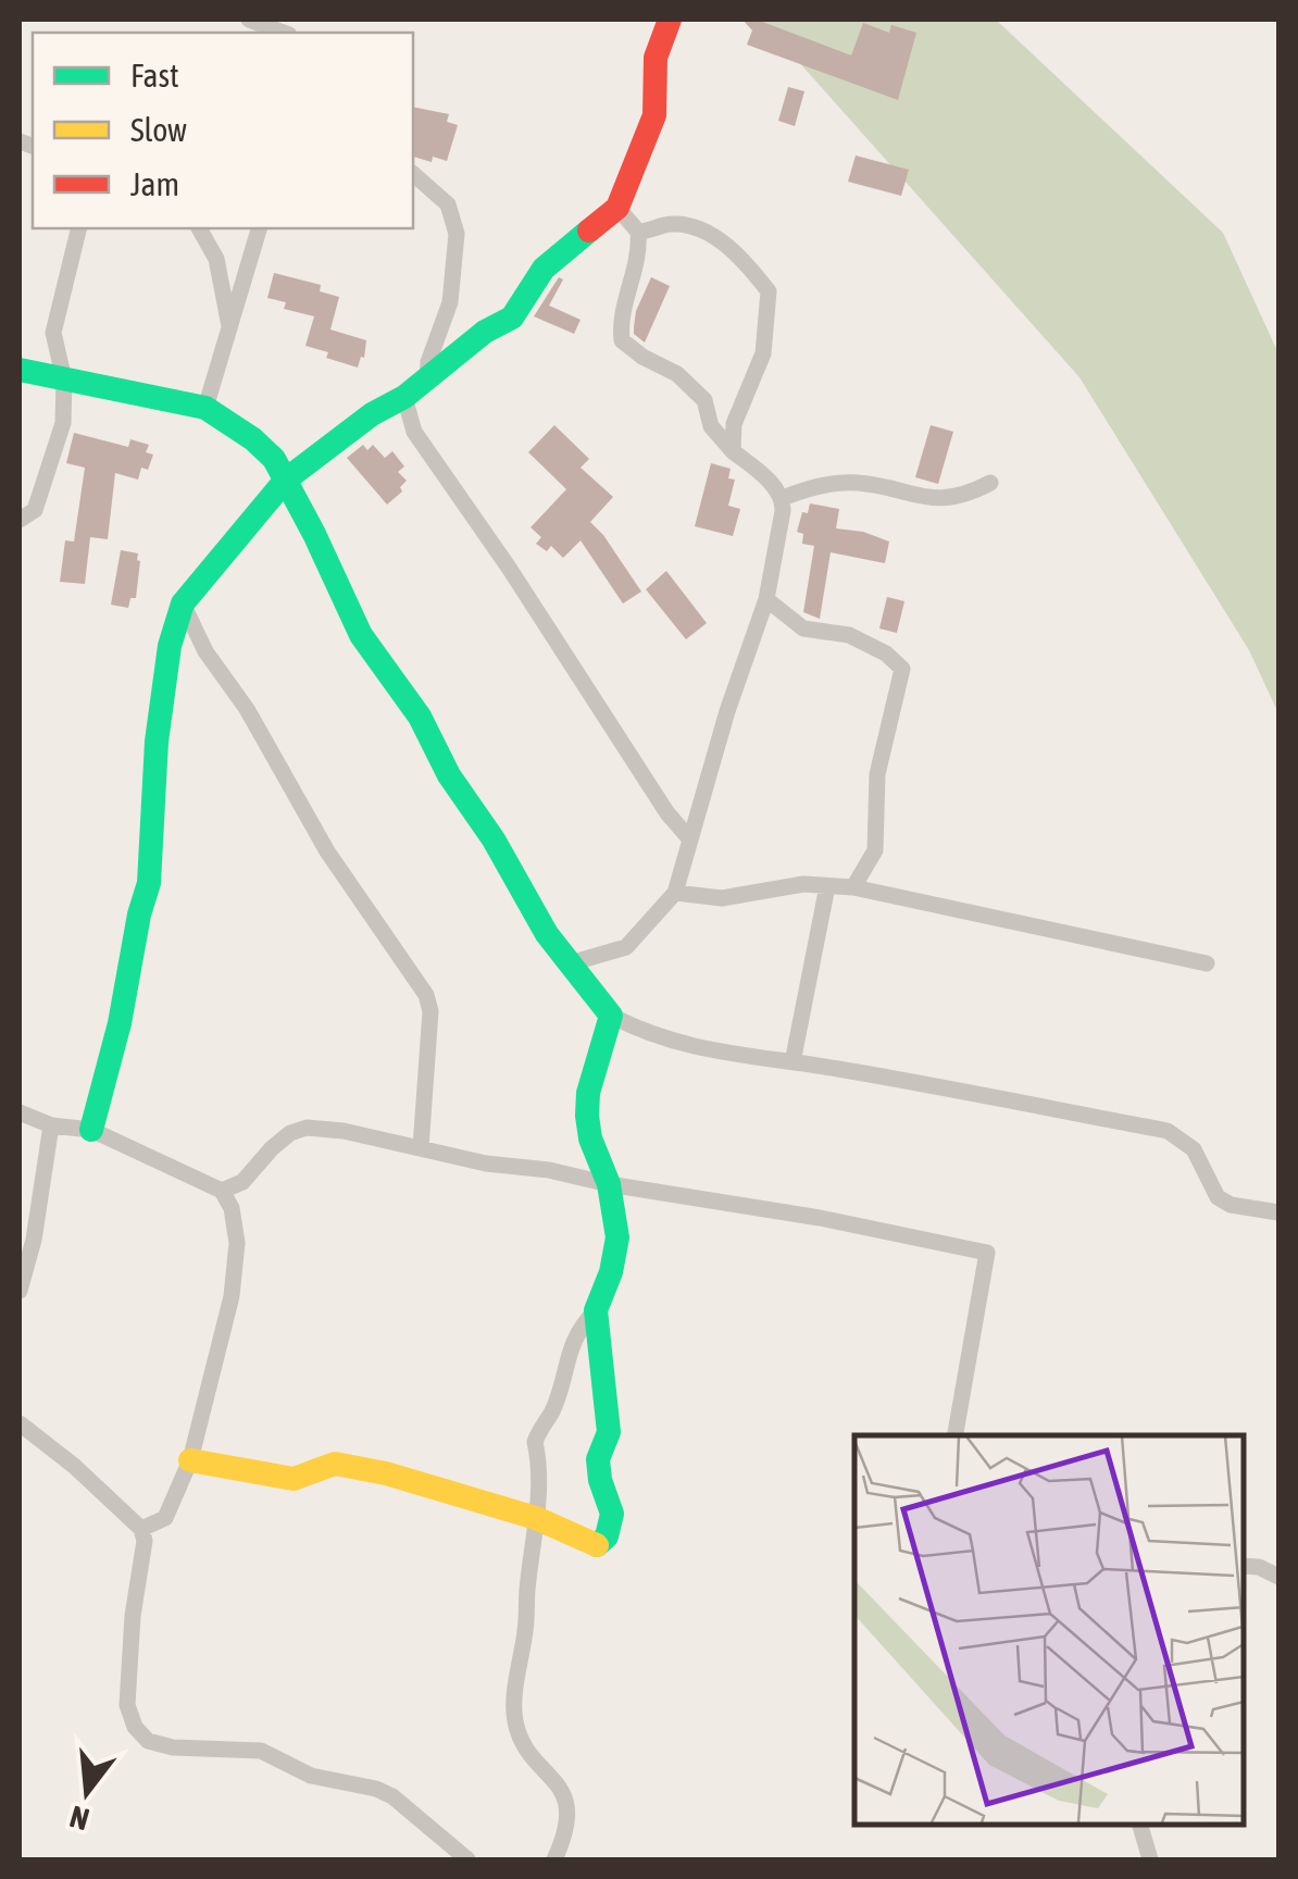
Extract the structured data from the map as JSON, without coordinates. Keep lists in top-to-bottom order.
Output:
{
  "legend": ["Fast", "Slow", "Jam"],
  "north": "bottom"
}
